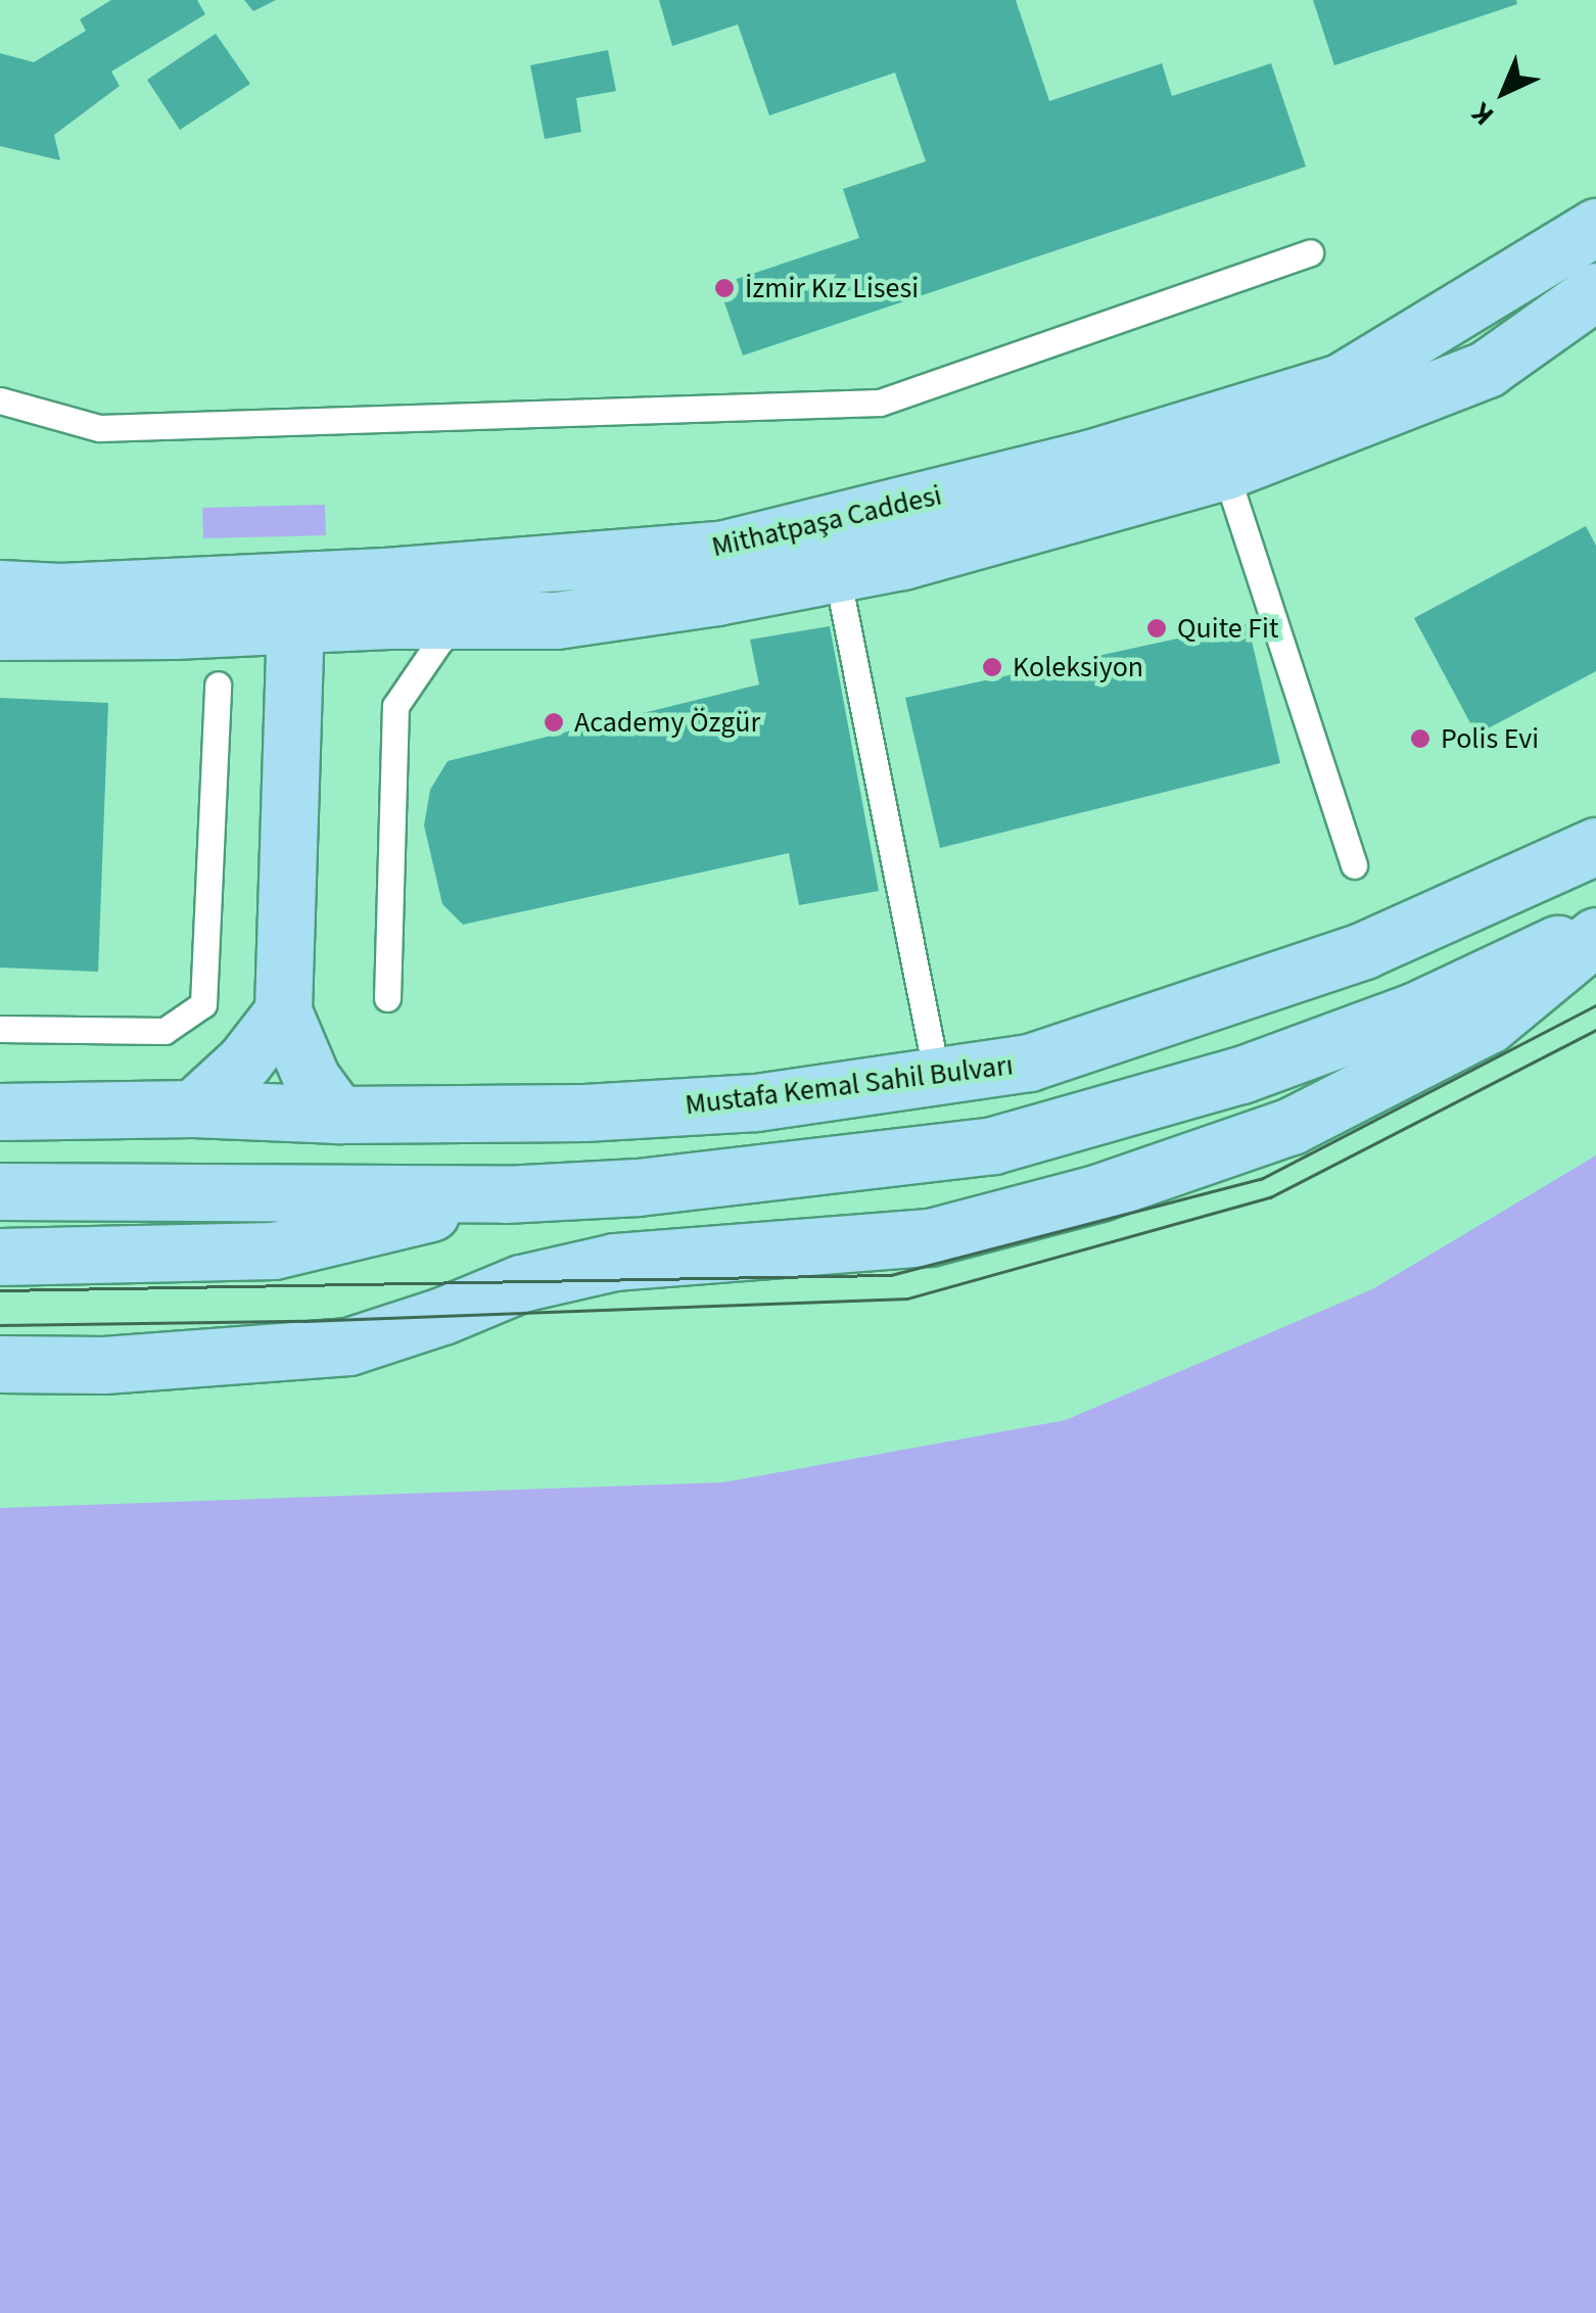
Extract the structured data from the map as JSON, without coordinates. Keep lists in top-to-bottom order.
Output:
{
  "streets": {
    "main road": ["Mithatpaşa Caddesi", "Mustafa Kemal Sahil Bulvarı"]
  },
  "places": [
    "İzmir Kız Lisesi",
    "Quite Fit",
    "Koleksiyon",
    "Academy Özgür",
    "Polis Evi"
  ],
  "north": "bottom left"
}
